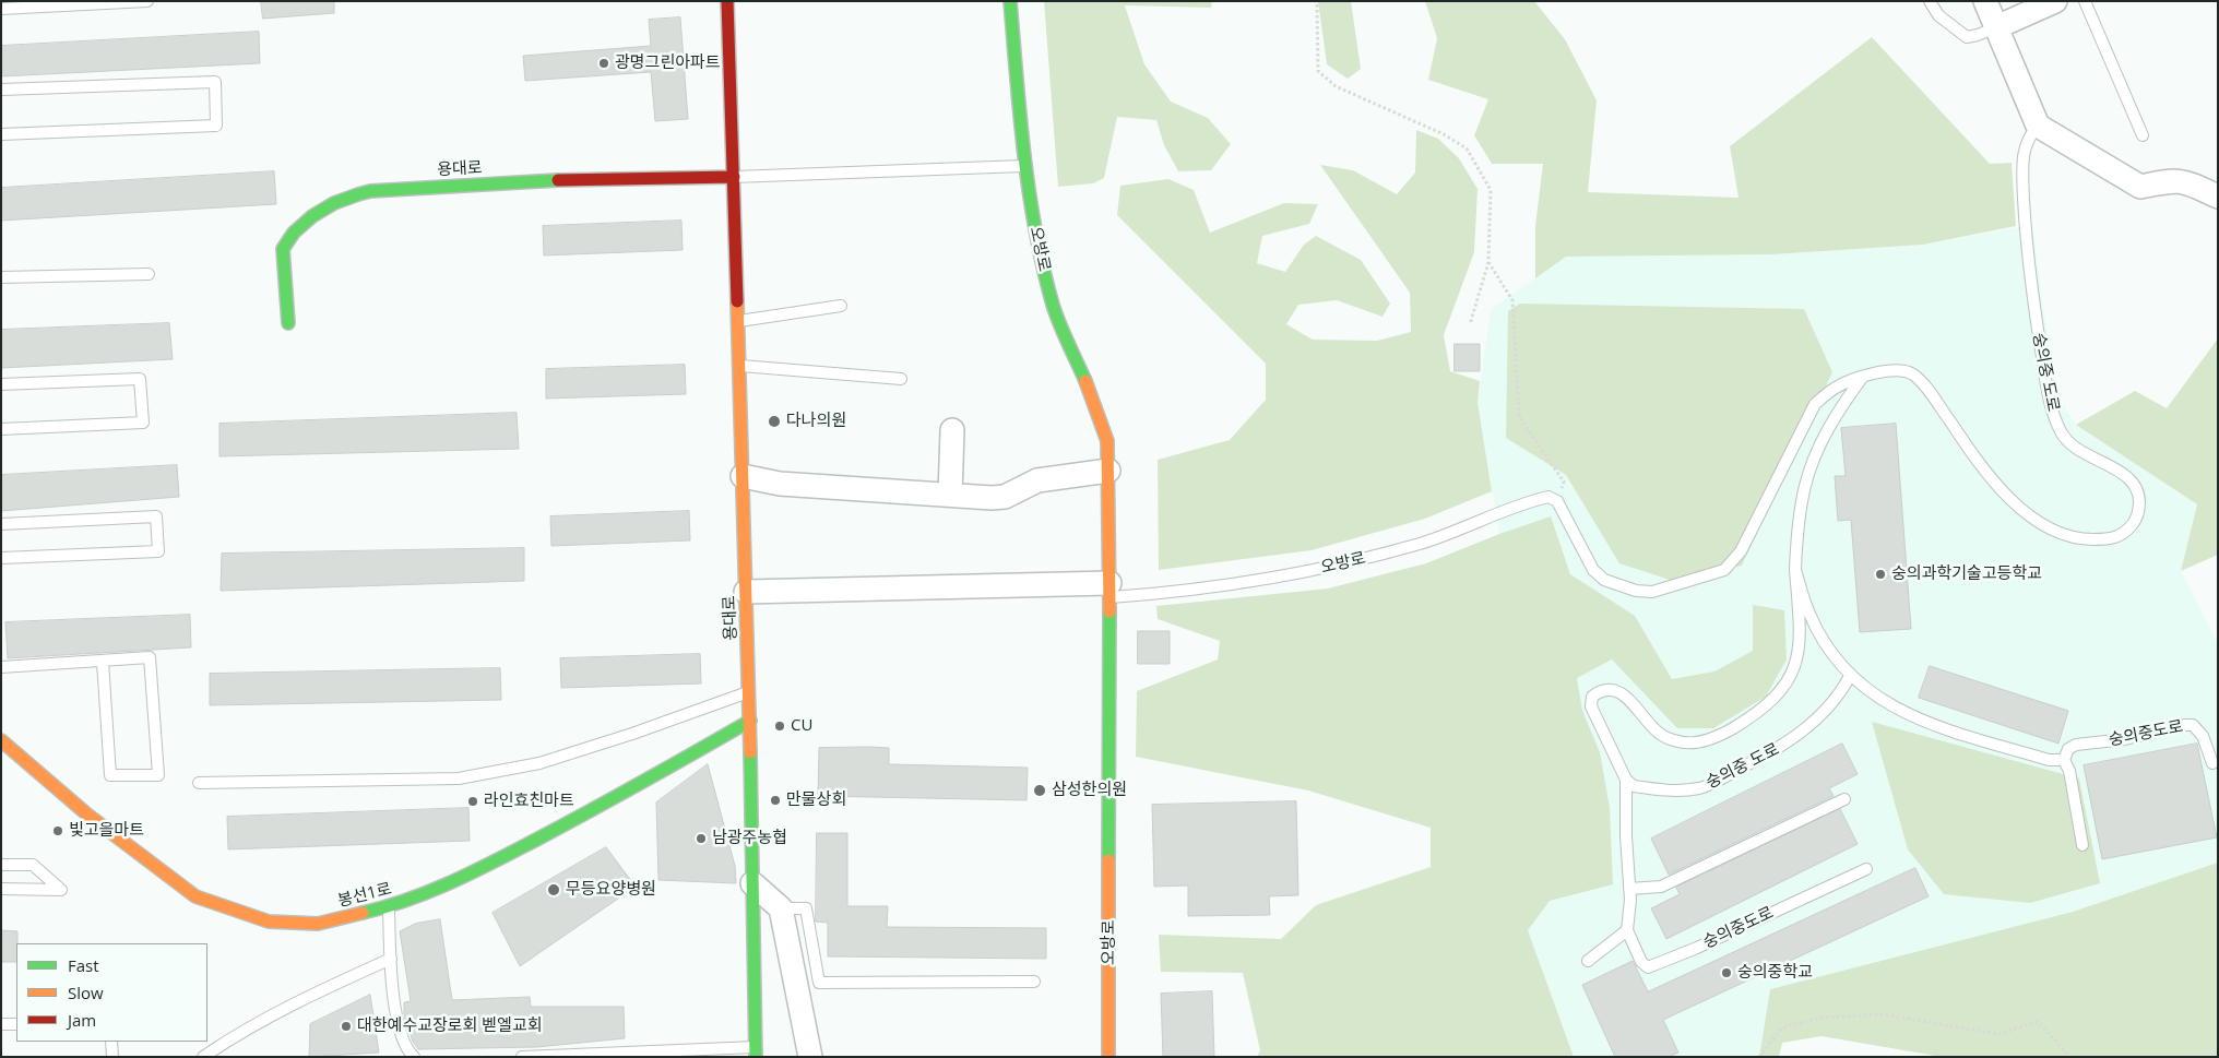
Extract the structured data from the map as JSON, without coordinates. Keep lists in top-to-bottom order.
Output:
{
  "streets": {
    "street": ["용대로", "오방로", "봉선1로"],
    "lane": ["숭의중 도로", "숭의중도로"]
  },
  "crossings": [
    ["용대로", "오방로"],
    ["용대로", "봉선1로"],
    ["오방로", "숭의중 도로"],
    ["숭의중 도로", "숭의중도로"]
  ],
  "places": [
    "광명그린아파트",
    "다나의원",
    "숭의과학기술고등학교",
    "CU",
    "삼성한의원",
    "만물상회",
    "라인효친마트",
    "빛고을마트",
    "남광주농협",
    "무등요양병원",
    "숭의중학교",
    "대한예수교장로회 벧엘교회"
  ],
  "legend": ["Fast", "Slow", "Jam"]
}
